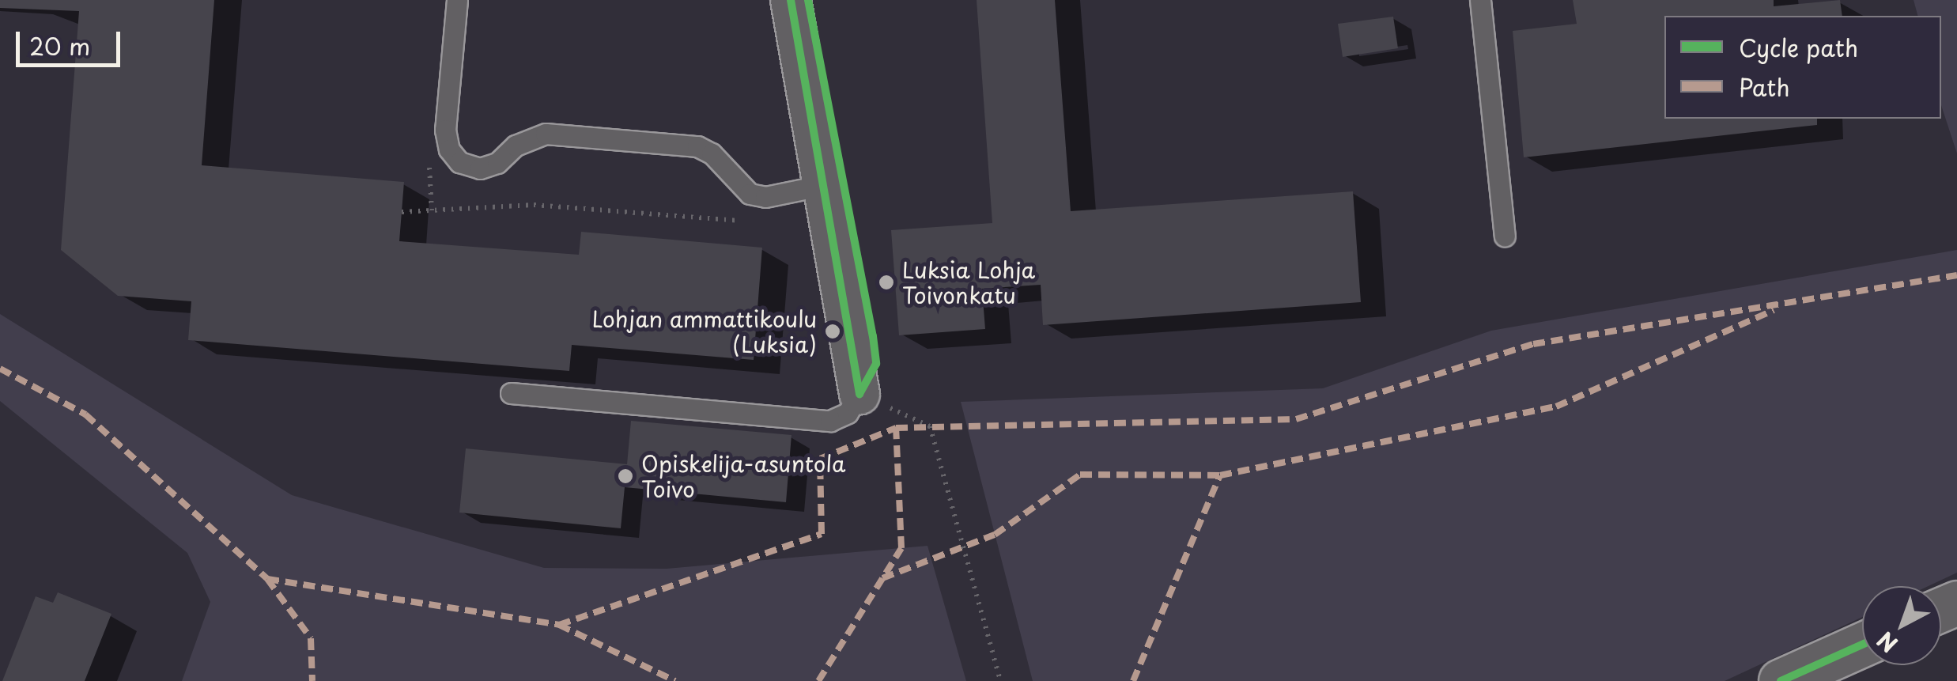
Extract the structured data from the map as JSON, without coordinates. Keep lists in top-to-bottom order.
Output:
{
  "places": ["Luksia Lohja Toivonkatu", "Lohjan ammattikoulu (Luksia)", "Opiskelija-asuntola Toivo"],
  "legend": ["Cycle path", "Path"],
  "scale_bar": "20 m",
  "north": "bottom left"
}
